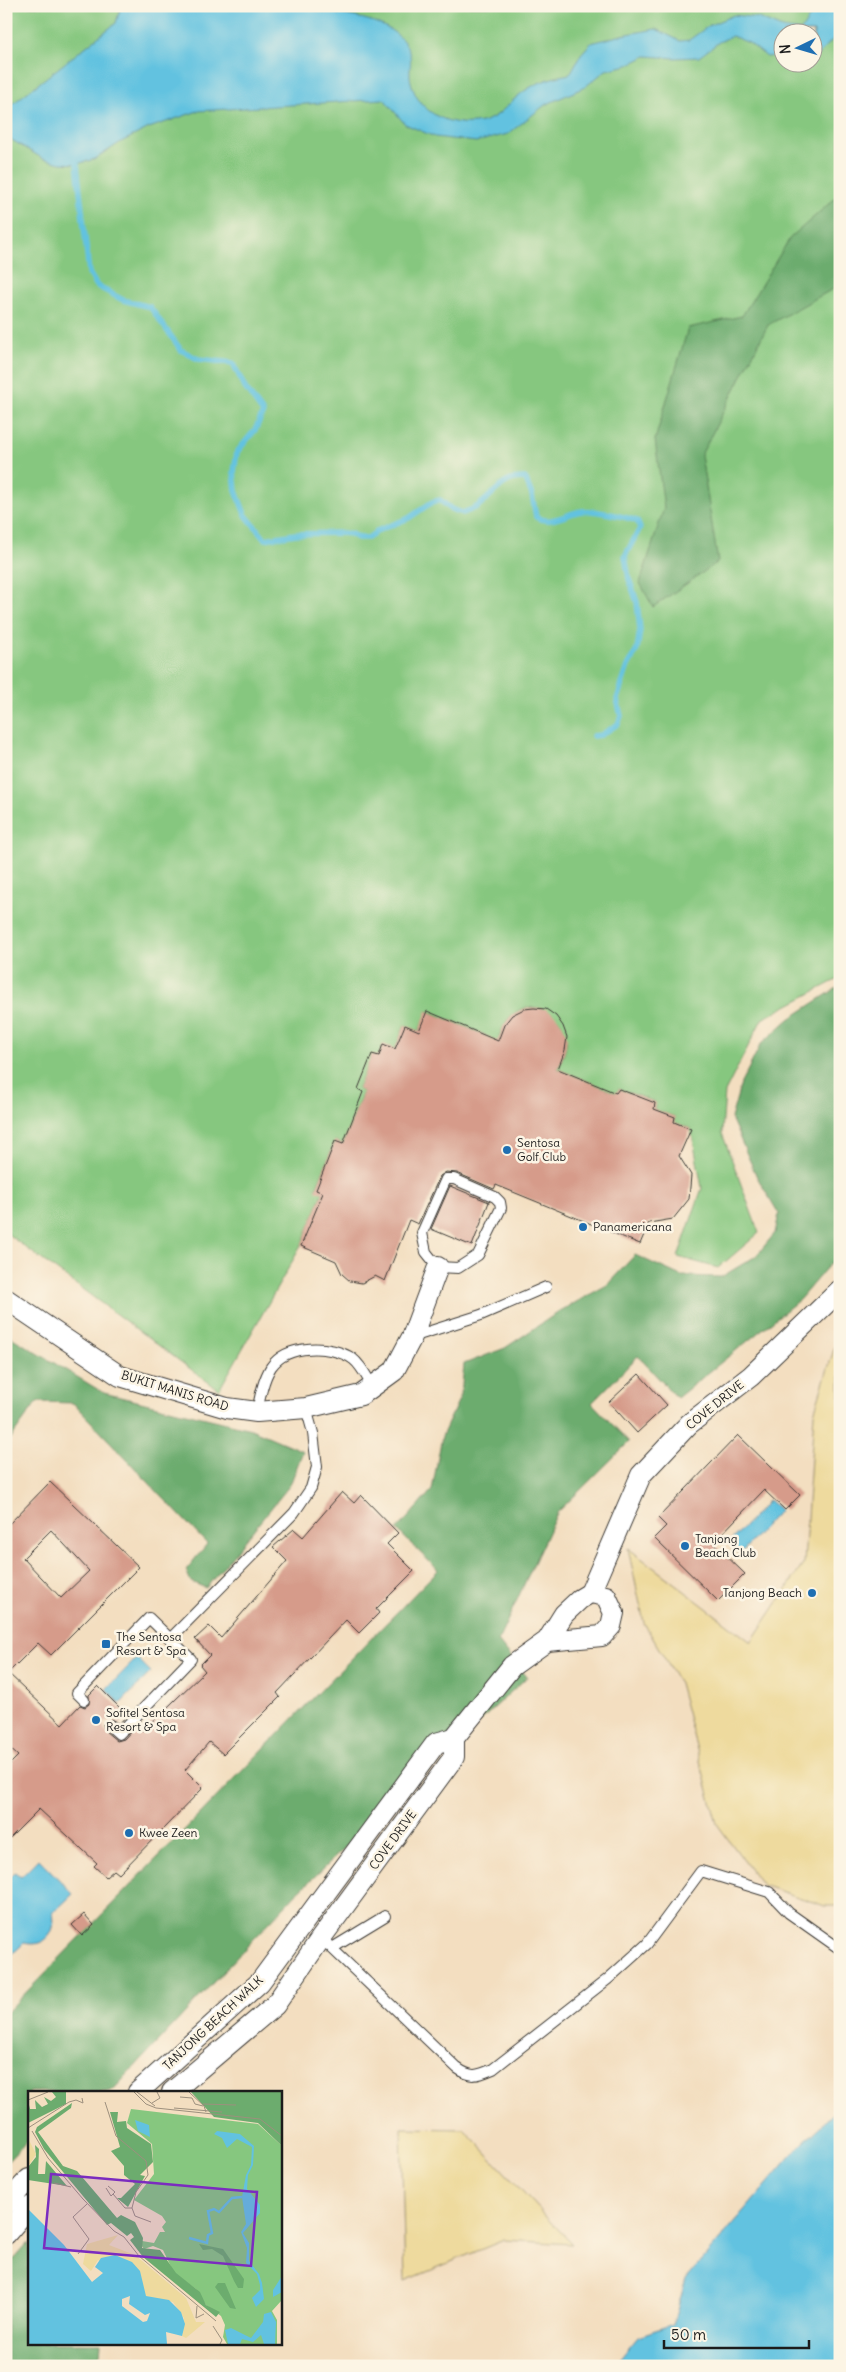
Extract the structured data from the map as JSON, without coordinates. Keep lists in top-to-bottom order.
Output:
{
  "streets": {
    "street": ["BUKIT MANIS ROAD", "COVE DRIVE", "TANJONG BEACH WALK"]
  },
  "crossings": [
    ["COVE DRIVE", "TANJONG BEACH WALK"]
  ],
  "places": {
    "other": [
      "Sentosa Golf Club",
      "Panamericana",
      "Tanjong Beach Club",
      "Tanjong Beach",
      "Sofitel Sentosa Resort & Spa",
      "Kwee Zeen"
    ],
    "transit": ["The Sentosa Resort & Spa"]
  },
  "scale_bar": "50 m",
  "north": "left"
}
